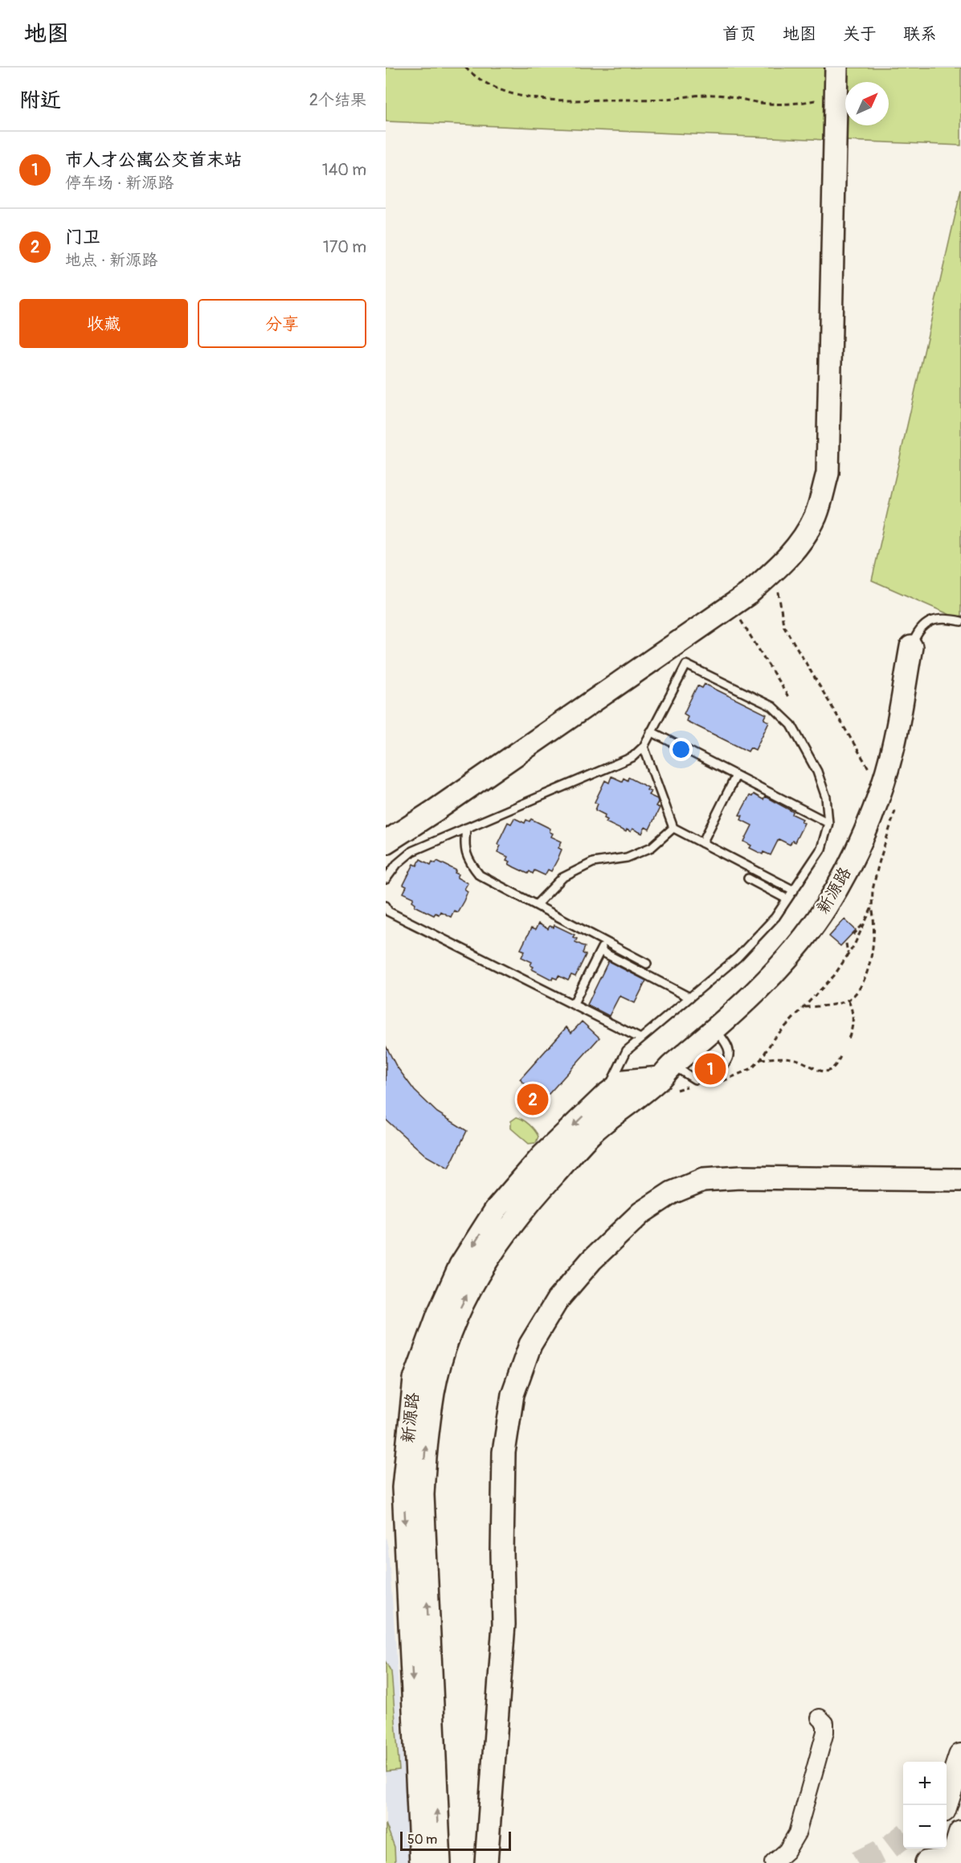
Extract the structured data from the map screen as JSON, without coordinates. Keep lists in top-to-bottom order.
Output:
{
  "streets": {
    "street": ["新源路"]
  },
  "scale_bar": "50 m",
  "north": "top right",
  "page": {
    "header": "地图",
    "nav": [
      "首页",
      "地图",
      "关于",
      "联系"
    ],
    "heading": ["附近", "2个结果"],
    "list": [
      {
        "mark": "1",
        "name": "市人才公寓公交首末站",
        "note": "停车场 · 新源路",
        "value": "140 m"
      },
      {
        "mark": "2",
        "name": "门卫",
        "note": "地点 · 新源路",
        "value": "170 m"
      }
    ],
    "buttons": ["收藏", "分享"],
    "pins": ["1", "2"],
    "map_buttons": ["+", "−"],
    "scale": "50 m"
  }
}
